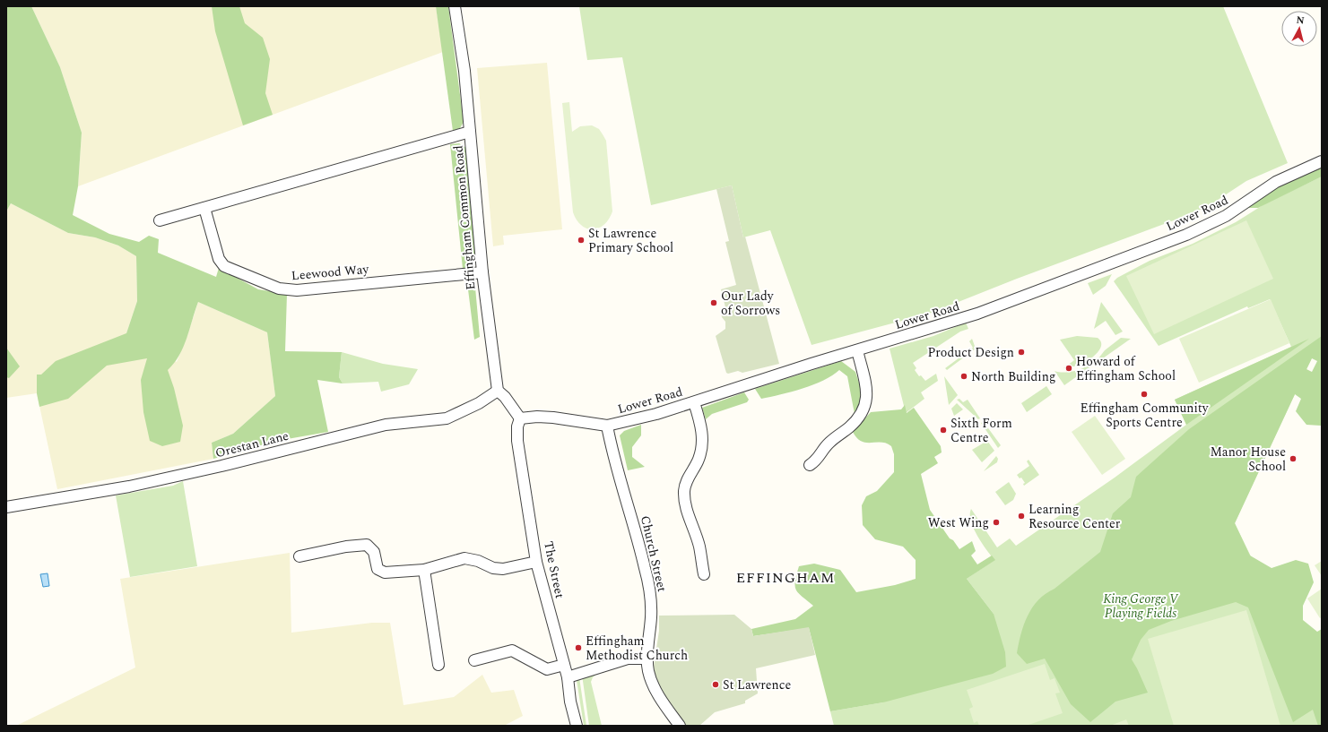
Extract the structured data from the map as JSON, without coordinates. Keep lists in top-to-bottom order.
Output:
{
  "streets": {
    "street": [
      "Lower Road",
      "Effingham Common Road",
      "Leewood Way",
      "Orestan Lane",
      "Church Street",
      "The Street"
    ]
  },
  "crossings": [
    ["Lower Road", "Church Street"],
    ["Lower Road", "The Street"],
    ["Effingham Common Road", "Leewood Way"],
    ["Effingham Common Road", "Orestan Lane"]
  ],
  "districts": ["EFFINGHAM"],
  "parks": ["King George V Playing Fields"],
  "places": [
    "St Lawrence Primary School",
    "Our Lady of Sorrows",
    "Product Design",
    "Howard of Effingham School",
    "North Building",
    "Effingham Community Sports Centre",
    "Sixth Form Centre",
    "Manor House School",
    "Learning Resource Center",
    "West Wing",
    "Effingham Methodist Church",
    "St Lawrence"
  ],
  "north": "top"
}
